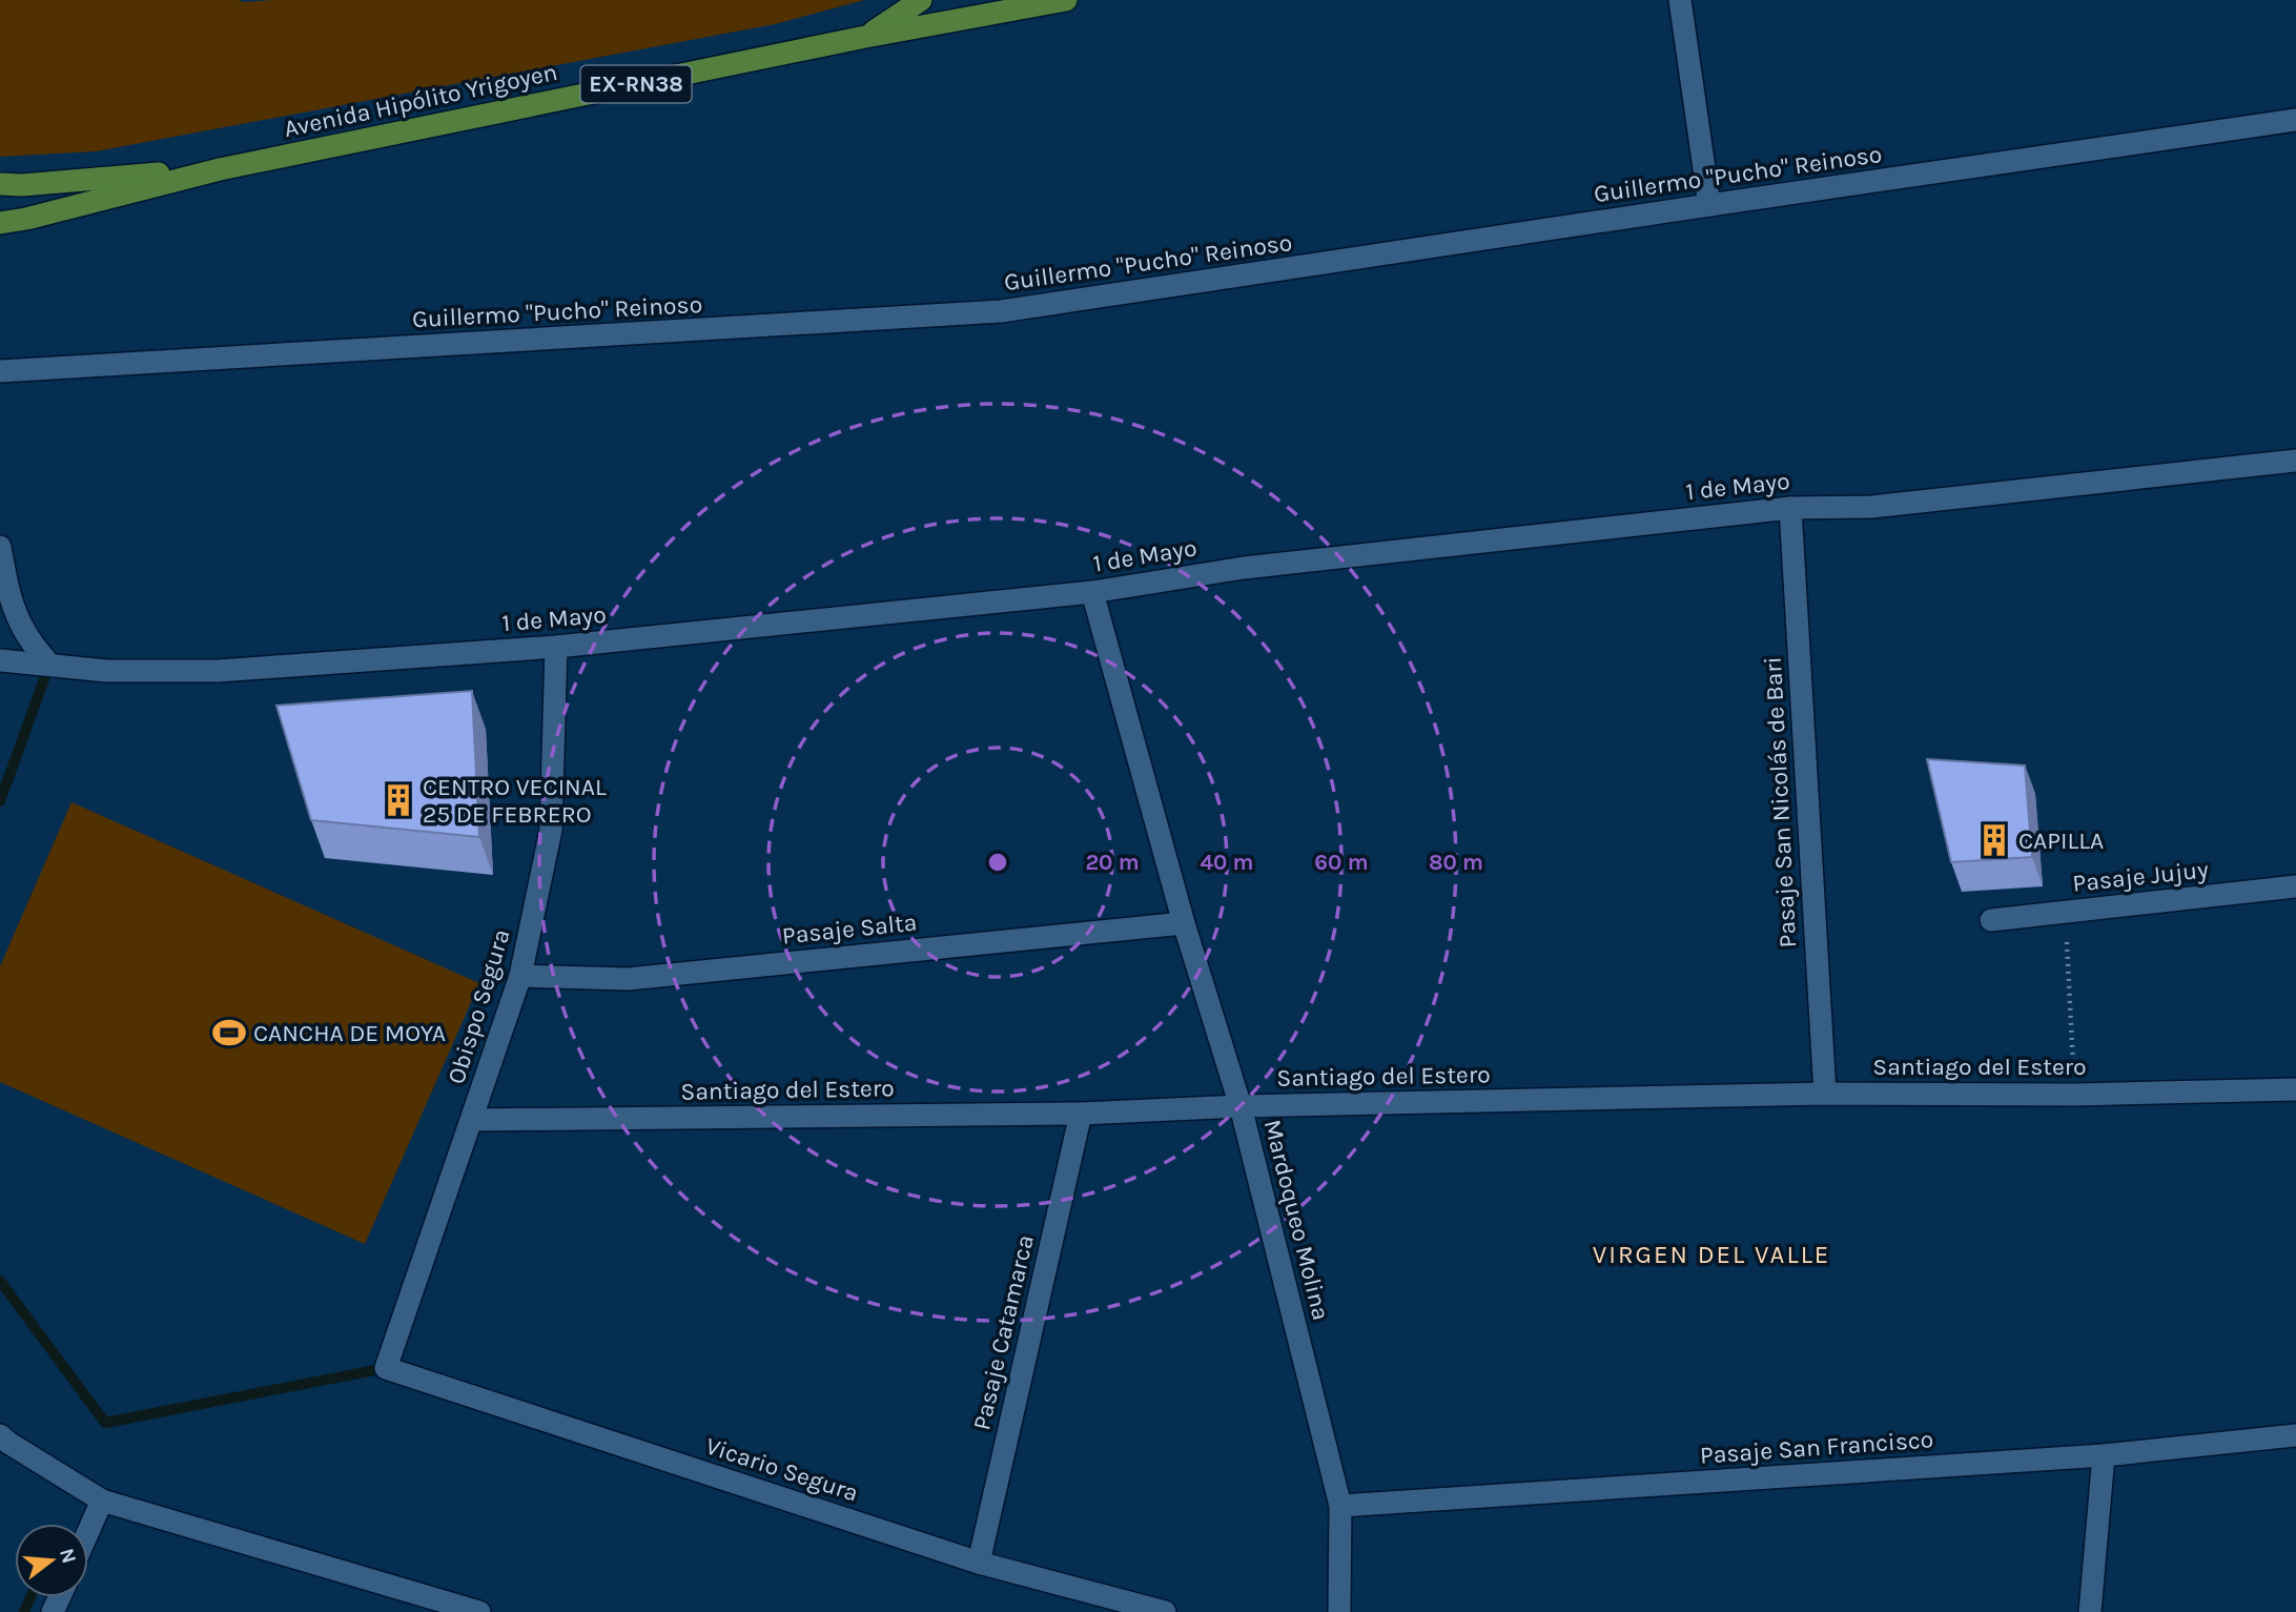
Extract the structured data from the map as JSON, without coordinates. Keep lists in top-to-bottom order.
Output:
{
  "streets": {
    "main road": ["EX-RN38", "Avenida Hipólito Yrigoyen"],
    "street": [
      "Guillermo \"Pucho\" Reinoso",
      "1 de Mayo",
      "Pasaje San Nicolás de Bari",
      "Pasaje Jujuy",
      "Pasaje Salta",
      "Obispo Segura",
      "Santiago del Estero",
      "Mardoqueo Molina",
      "Pasaje Catamarca",
      "Pasaje San Francisco",
      "Vicario Segura"
    ]
  },
  "crossings": [
    ["1 de Mayo", "Pasaje San Nicolás de Bari"],
    ["1 de Mayo", "Obispo Segura"],
    ["1 de Mayo", "Mardoqueo Molina"],
    ["Pasaje San Nicolás de Bari", "Santiago del Estero"],
    ["Pasaje Salta", "Obispo Segura"],
    ["Pasaje Salta", "Mardoqueo Molina"],
    ["Obispo Segura", "Santiago del Estero"],
    ["Obispo Segura", "Vicario Segura"],
    ["Santiago del Estero", "Mardoqueo Molina"],
    ["Santiago del Estero", "Pasaje Catamarca"],
    ["Mardoqueo Molina", "Pasaje San Francisco"],
    ["Pasaje Catamarca", "Vicario Segura"]
  ],
  "districts": ["VIRGEN DEL VALLE"],
  "places": {
    "building": ["CENTRO VECINAL 25 DE FEBRERO", "CAPILLA"],
    "sports": ["CANCHA DE MOYA"]
  },
  "north": "right",
  "rings": [
    "20 m",
    "40 m",
    "60 m",
    "80 m"
  ]
}
